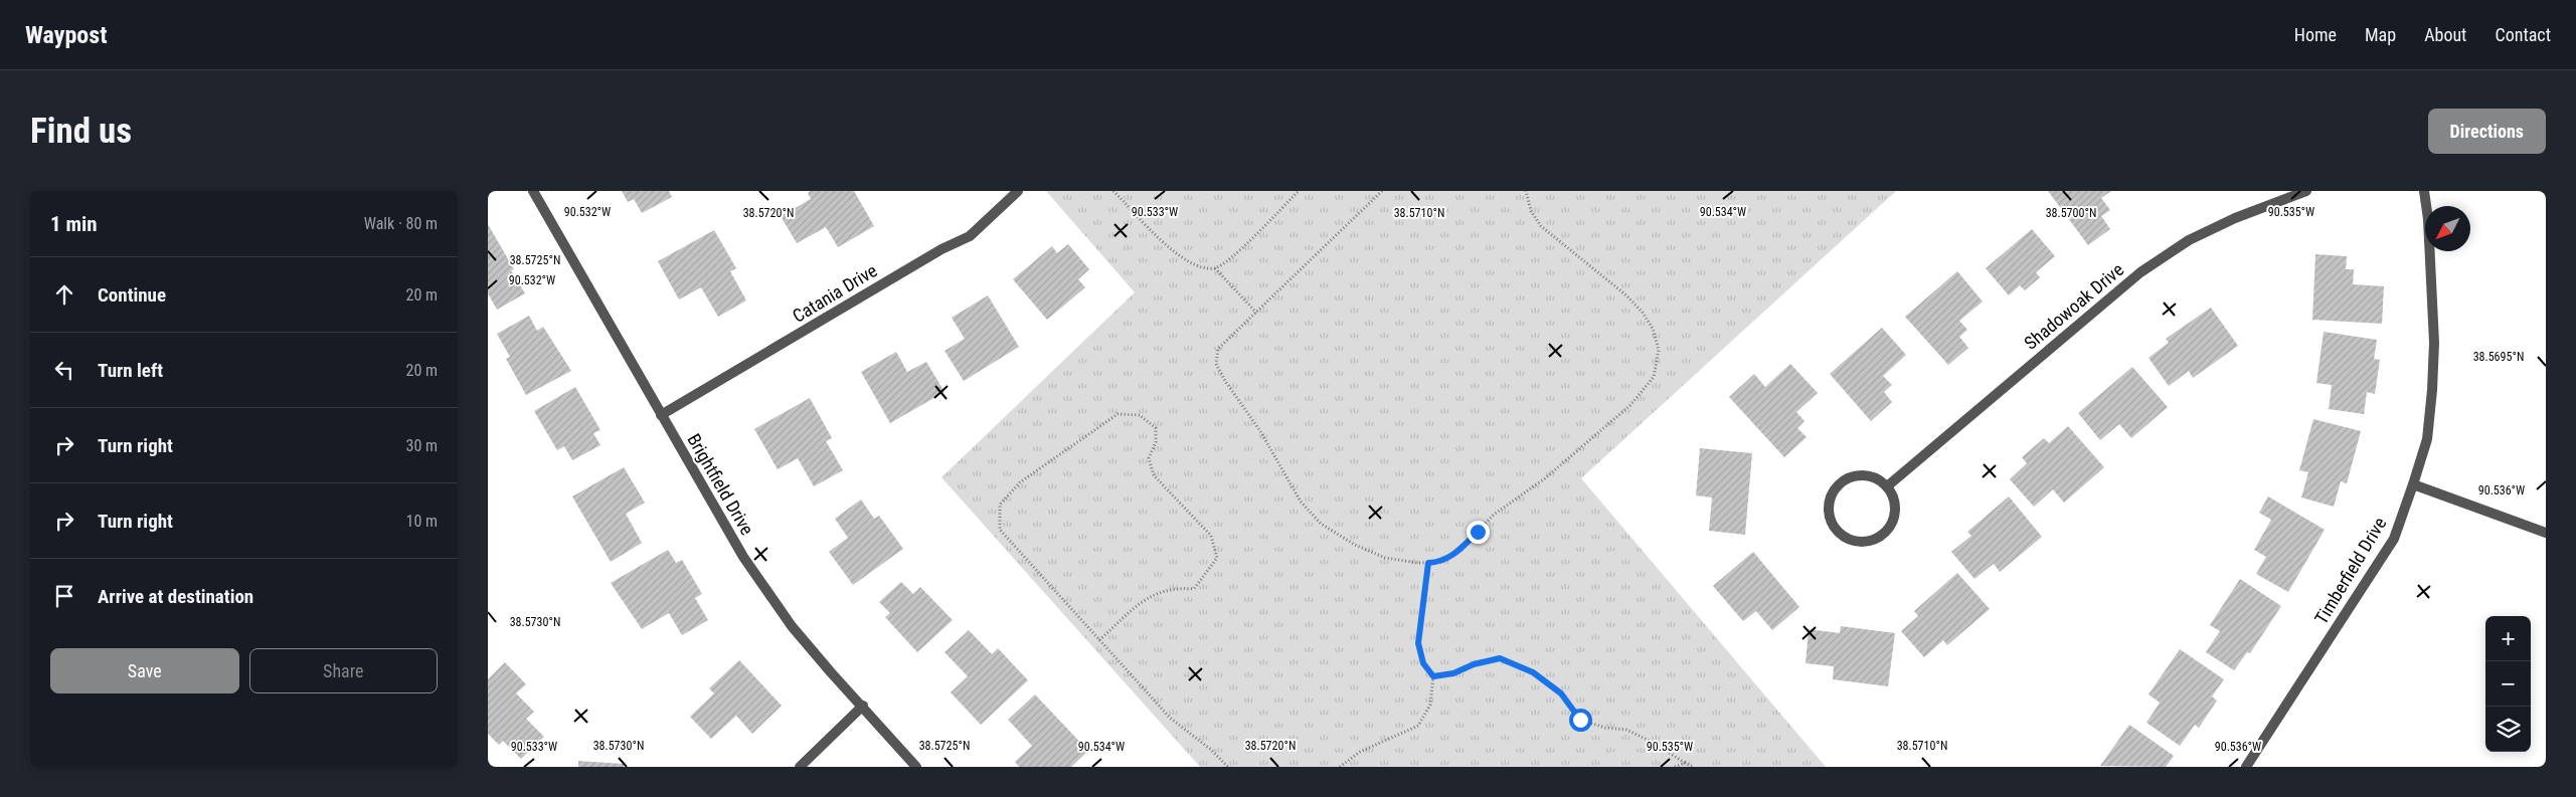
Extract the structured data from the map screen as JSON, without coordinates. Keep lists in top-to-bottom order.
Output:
{
  "streets": {
    "street": [
      "Catania Drive",
      "Shadowoak Drive",
      "Brightfield Drive",
      "Timberfield Drive"
    ]
  },
  "crossings": [
    ["Catania Drive", "Brightfield Drive"]
  ],
  "north": "bottom left",
  "page": {
    "header": "Waypost",
    "nav": [
      "Home",
      "Map",
      "About",
      "Contact"
    ],
    "buttons": [
      "Directions",
      ["Save", "Share"]
    ],
    "title": "Find us",
    "heading": ["1 min", "Walk · 80 m"],
    "list": [
      ["Continue", "20 m"],
      ["Turn left", "20 m"],
      ["Turn right", "30 m"],
      ["Turn right", "10 m"],
      "Arrive at destination"
    ],
    "map_buttons": ["+", "−"]
  },
  "coordinates": [
    "90.532°W",
    "90.533°W",
    "90.534°W",
    "90.535°W",
    "38.5710°N",
    "38.5720°N",
    "38.5700°N",
    "38.5725°N",
    "38.5695°N",
    "90.536°W",
    "38.5730°N"
  ]
}
